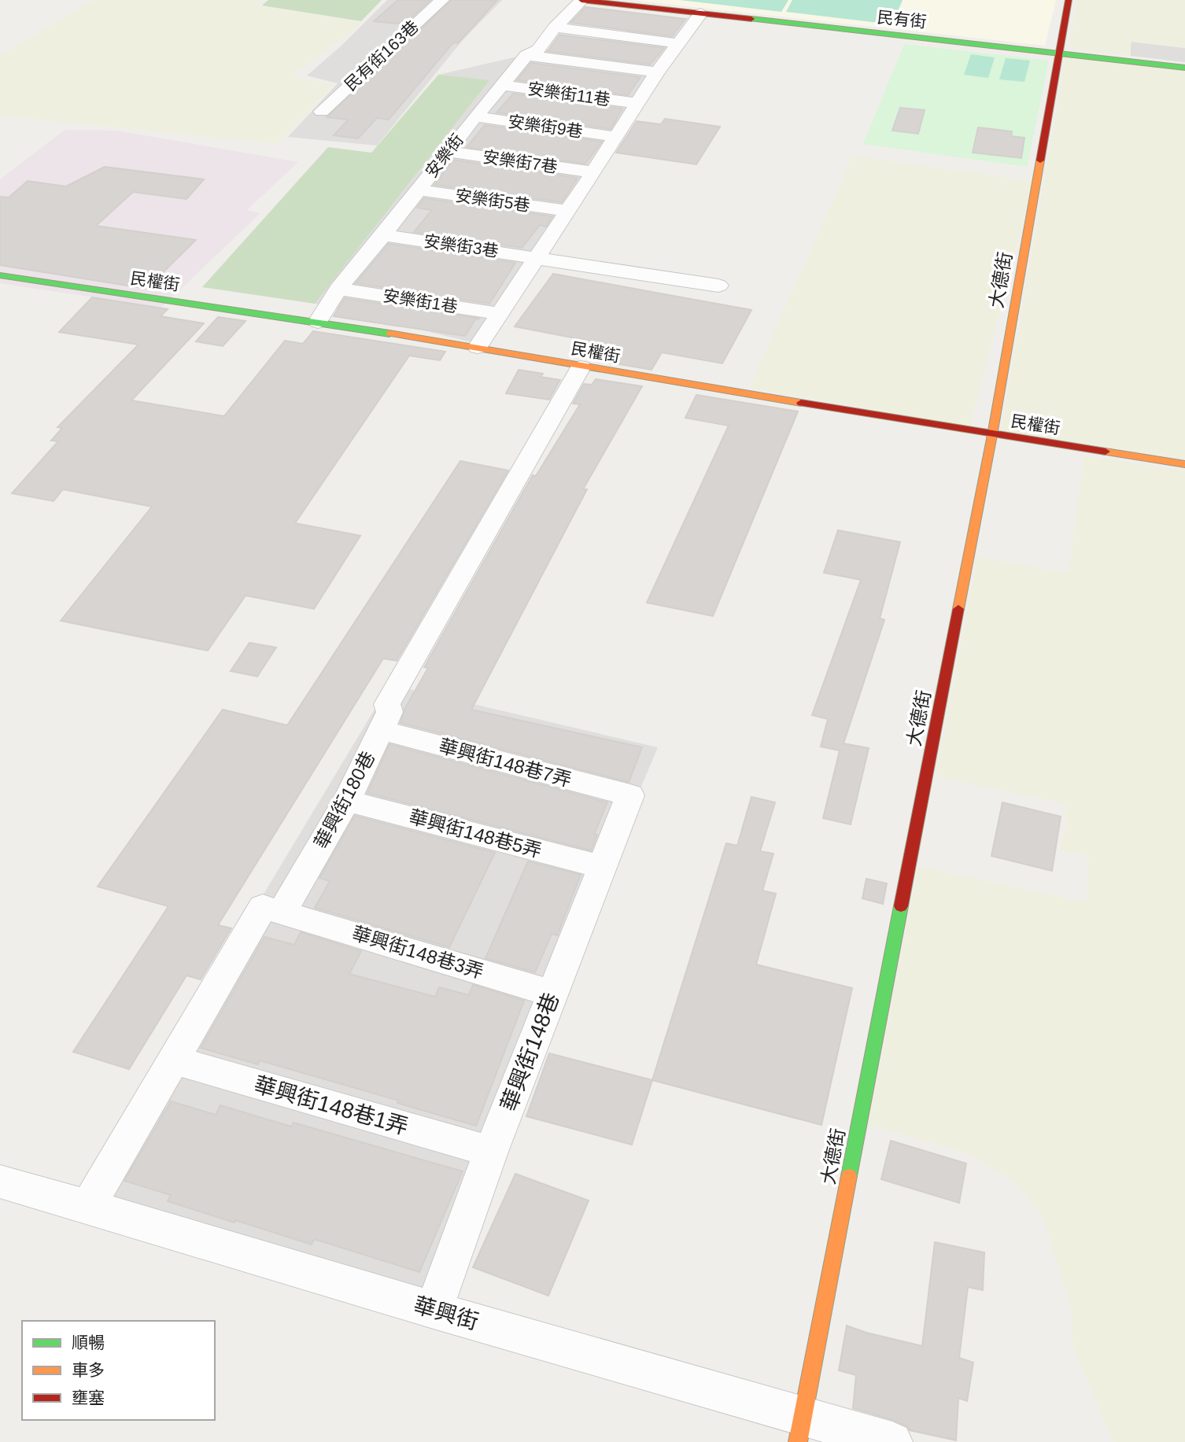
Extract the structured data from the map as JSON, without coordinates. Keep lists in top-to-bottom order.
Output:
{
  "streets": {
    "street": [
      "民有街",
      "民有街163巷",
      "安樂街11巷",
      "安樂街9巷",
      "安樂街",
      "安樂街7巷",
      "安樂街5巷",
      "安樂街3巷",
      "大德街",
      "民權街",
      "安樂街1巷",
      "華興街148巷7弄",
      "華興街180巷",
      "華興街148巷5弄",
      "華興街148巷3弄",
      "華興街148巷",
      "華興街148巷1弄",
      "華興街"
    ]
  },
  "crossings": [
    ["民有街", "安樂街"],
    ["民有街", "大德街"],
    ["安樂街11巷", "安樂街"],
    ["安樂街9巷", "安樂街"],
    ["安樂街", "安樂街7巷"],
    ["安樂街", "安樂街5巷"],
    ["安樂街", "安樂街3巷"],
    ["安樂街", "民權街"],
    ["安樂街", "安樂街1巷"],
    ["大德街", "民權街"],
    ["大德街", "華興街"],
    ["民權街", "華興街180巷"],
    ["華興街148巷7弄", "華興街180巷"],
    ["華興街148巷7弄", "華興街148巷"],
    ["華興街180巷", "華興街148巷5弄"],
    ["華興街180巷", "華興街148巷3弄"],
    ["華興街148巷5弄", "華興街148巷"],
    ["華興街148巷3弄", "華興街148巷"],
    ["華興街148巷", "華興街148巷1弄"],
    ["華興街148巷", "華興街"]
  ],
  "legend": ["順暢", "車多", "壅塞"]
}
